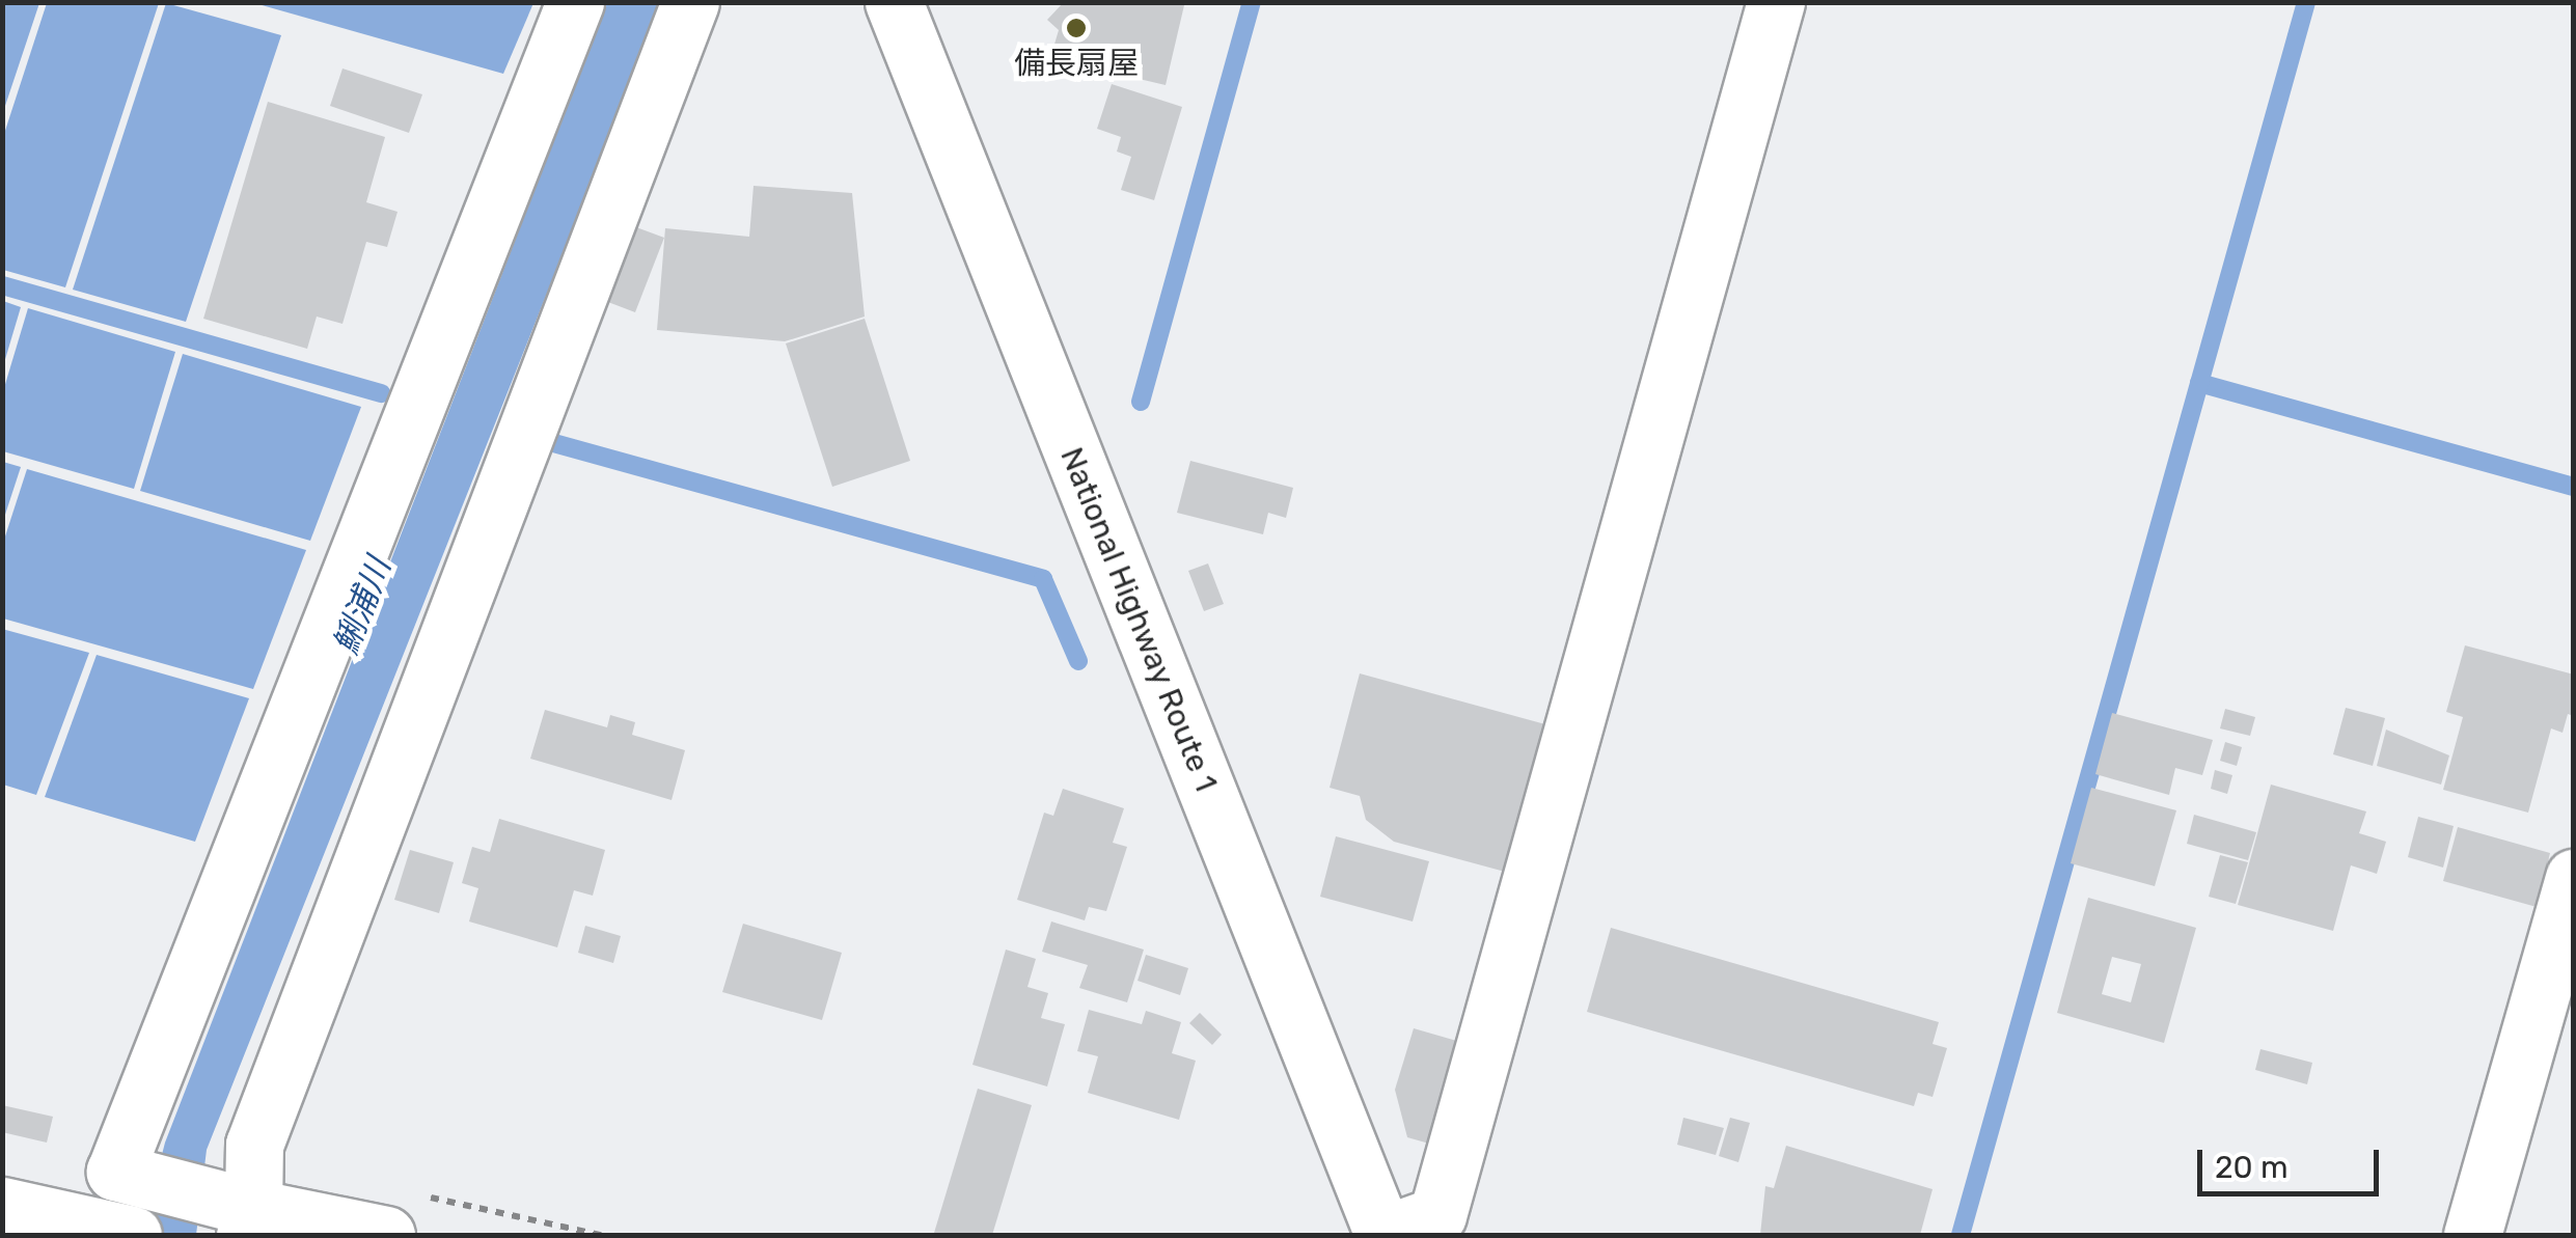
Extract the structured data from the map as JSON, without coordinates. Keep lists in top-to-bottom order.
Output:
{
  "streets": {
    "main road": ["National Highway Route 1"]
  },
  "water": ["鯏浦川"],
  "places": ["備長扇屋"],
  "scale_bar": "20 m"
}
